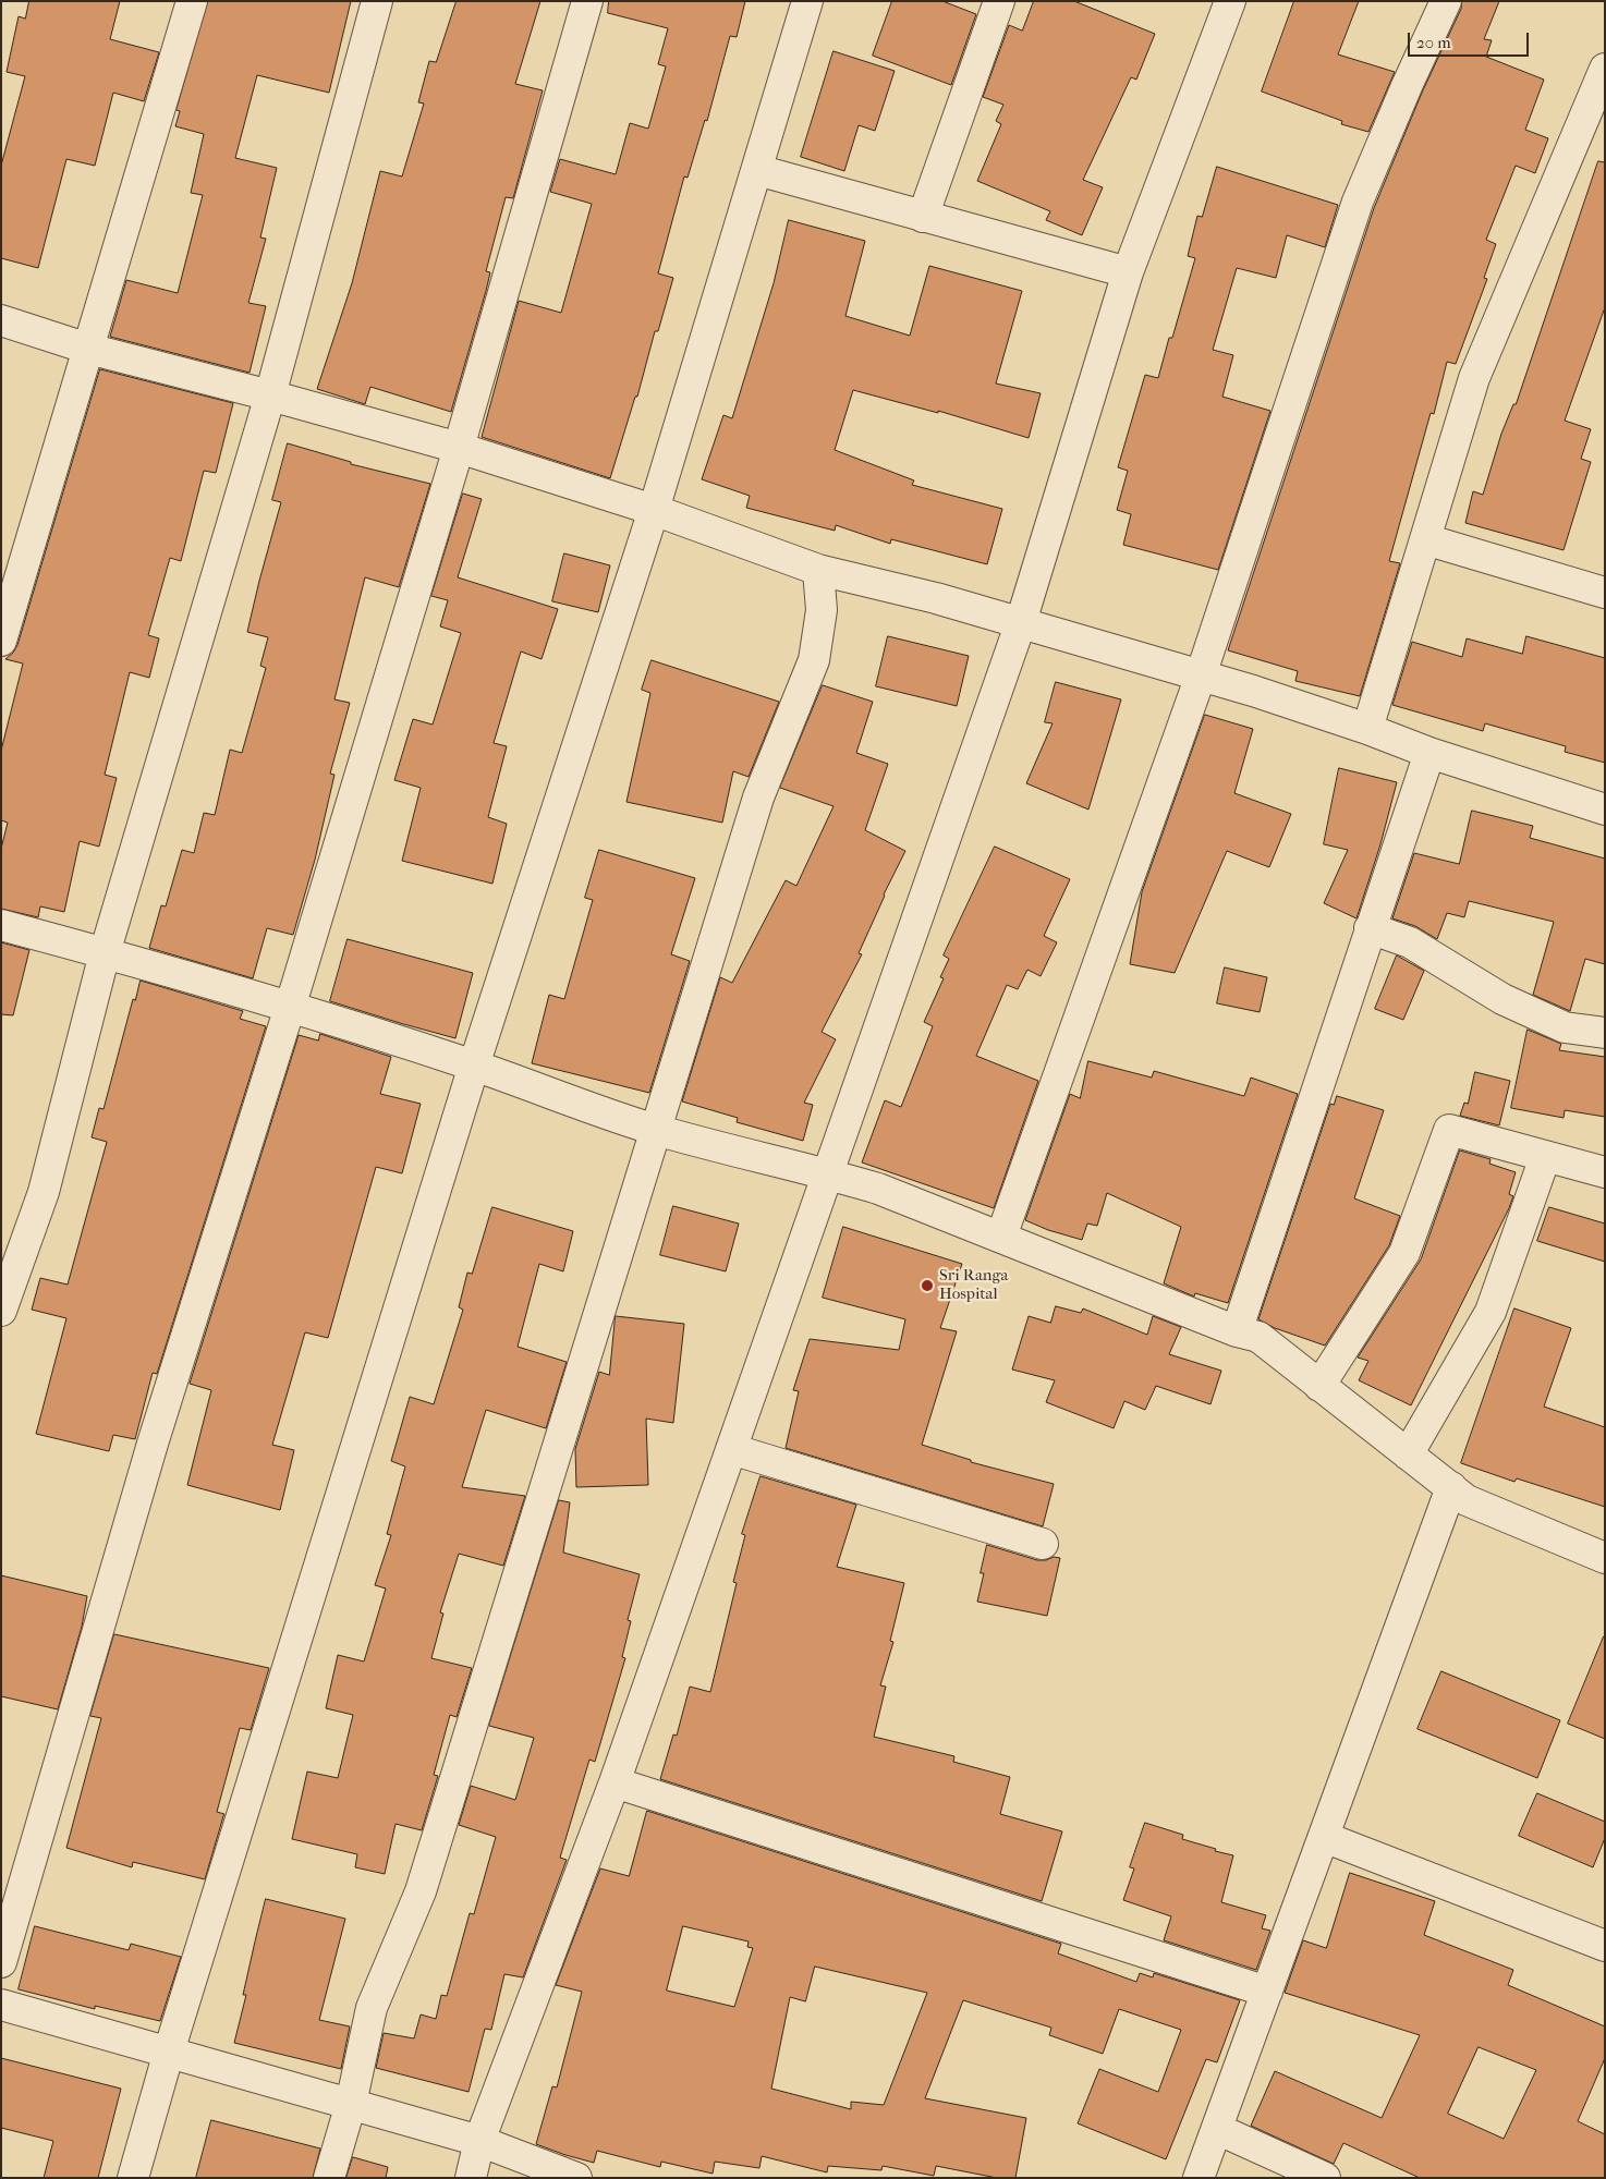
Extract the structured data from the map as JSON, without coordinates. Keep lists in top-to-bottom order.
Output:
{
  "places": ["Sri Ranga Hospital"],
  "scale_bar": "20 m"
}
